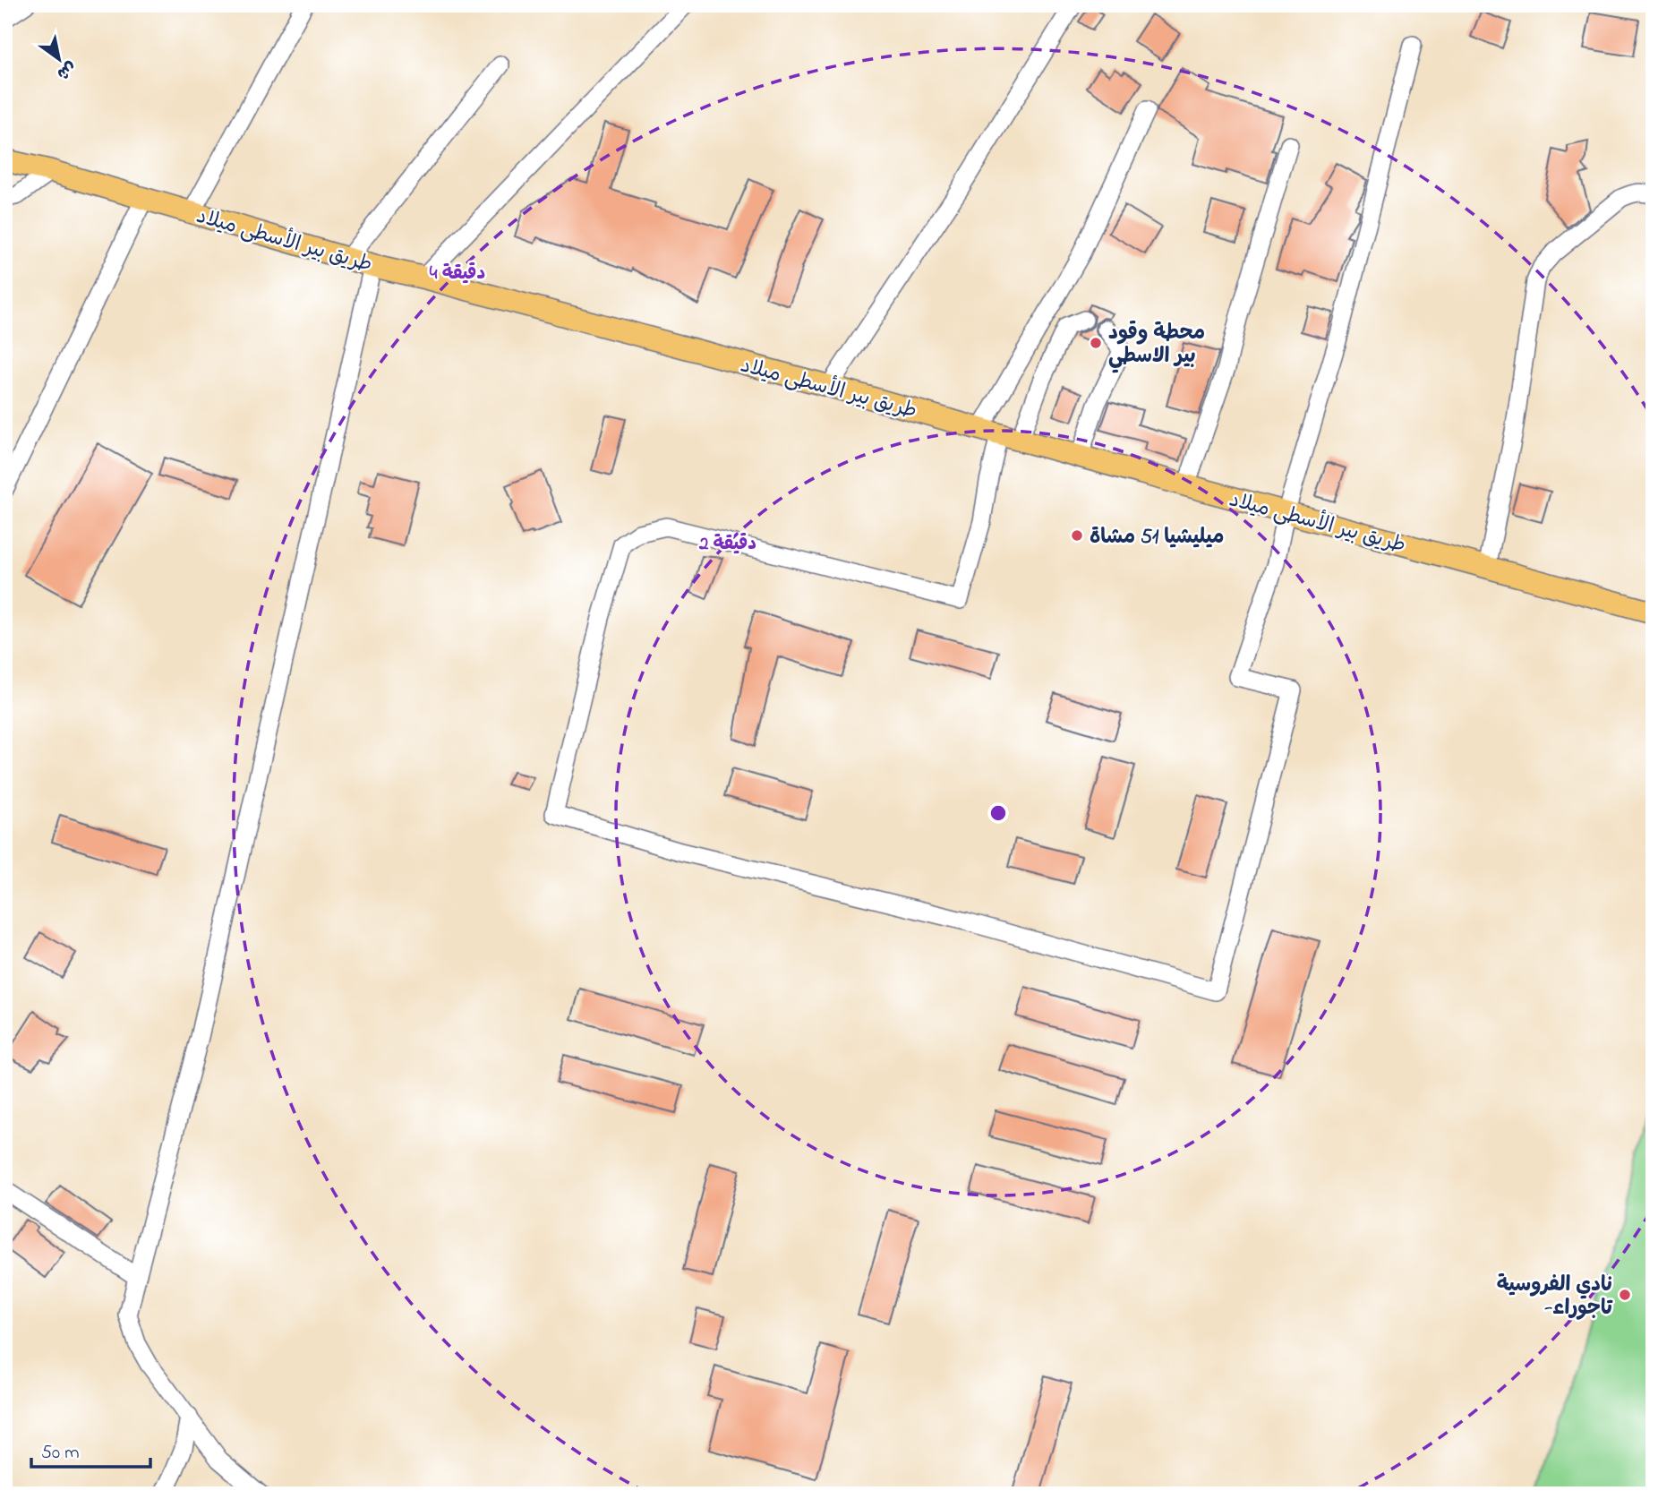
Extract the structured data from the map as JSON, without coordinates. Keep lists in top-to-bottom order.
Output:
{
  "streets": {
    "main road": ["طريق بير الأسطى ميلاد"]
  },
  "places": ["محطة وقود بير الاسطي", "ميليشيا 51 مشاة", "نادي الفروسية -تاجوراء"],
  "scale_bar": "50 m",
  "north": "bottom right",
  "rings": ["4 دقيقة", "2 دقيقة"]
}
